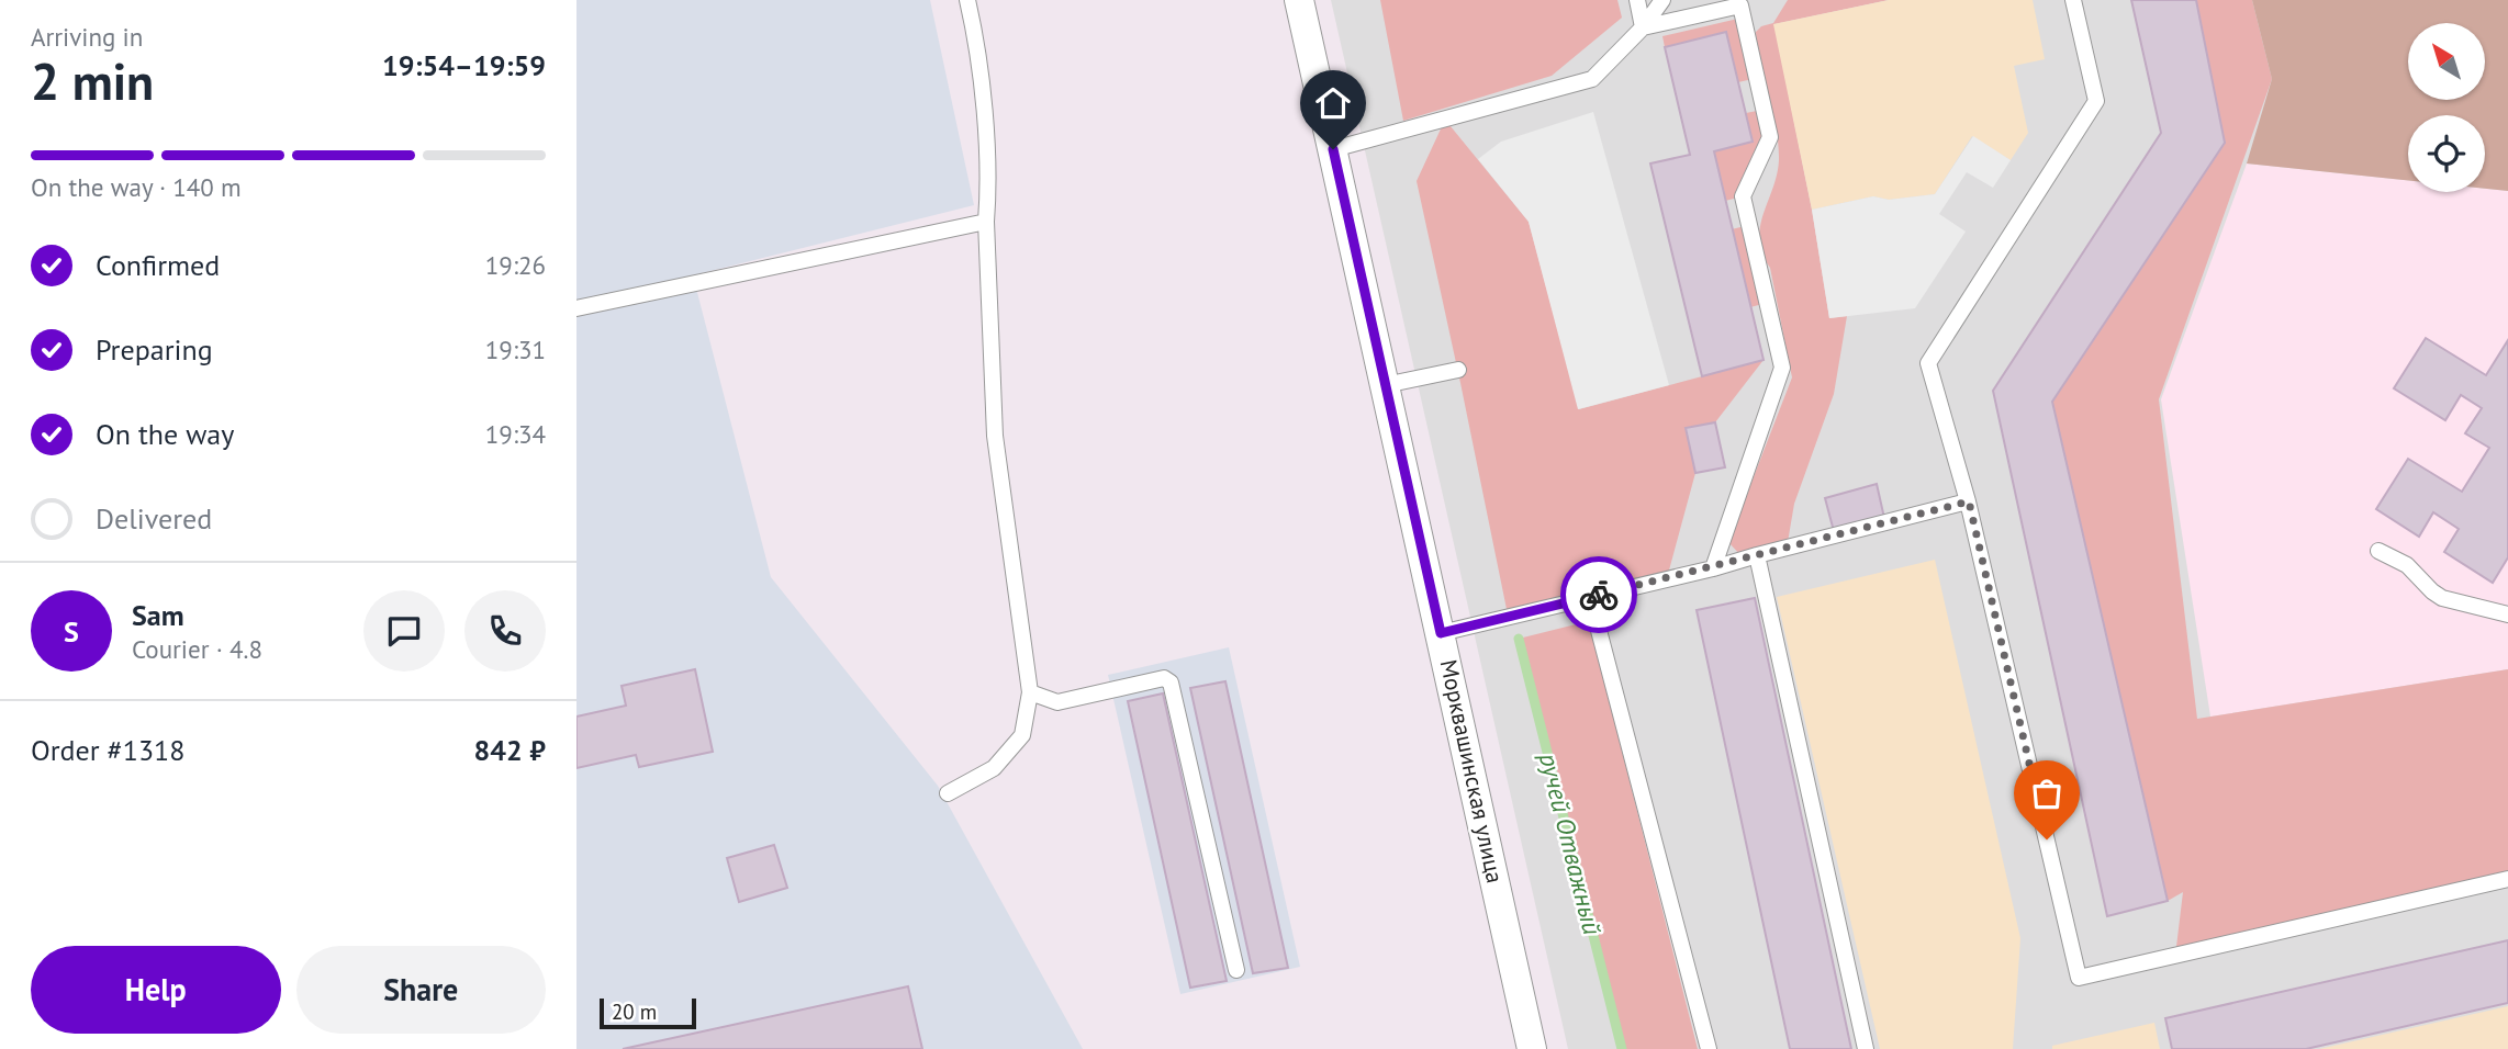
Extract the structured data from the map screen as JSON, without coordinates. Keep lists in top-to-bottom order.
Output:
{
  "streets": {
    "street": ["Морквашинская улица"]
  },
  "water": ["ручей Отважный"],
  "scale_bar": "20 m",
  "north": "top left",
  "page": {
    "heading": ["2 min", "Arriving in", "19:54–19:59"],
    "panel": [
      "Sam",
      "Courier · 4.8",
      "Order #1318",
      "842 ₽"
    ],
    "bar": "On the way · 140 m",
    "list": [
      ["Confirmed", "19:26"],
      ["Preparing", "19:31"],
      ["On the way", "19:34"],
      "Delivered"
    ],
    "round": "S",
    "buttons": ["Help", "Share"],
    "scale": "20 m"
  }
}
